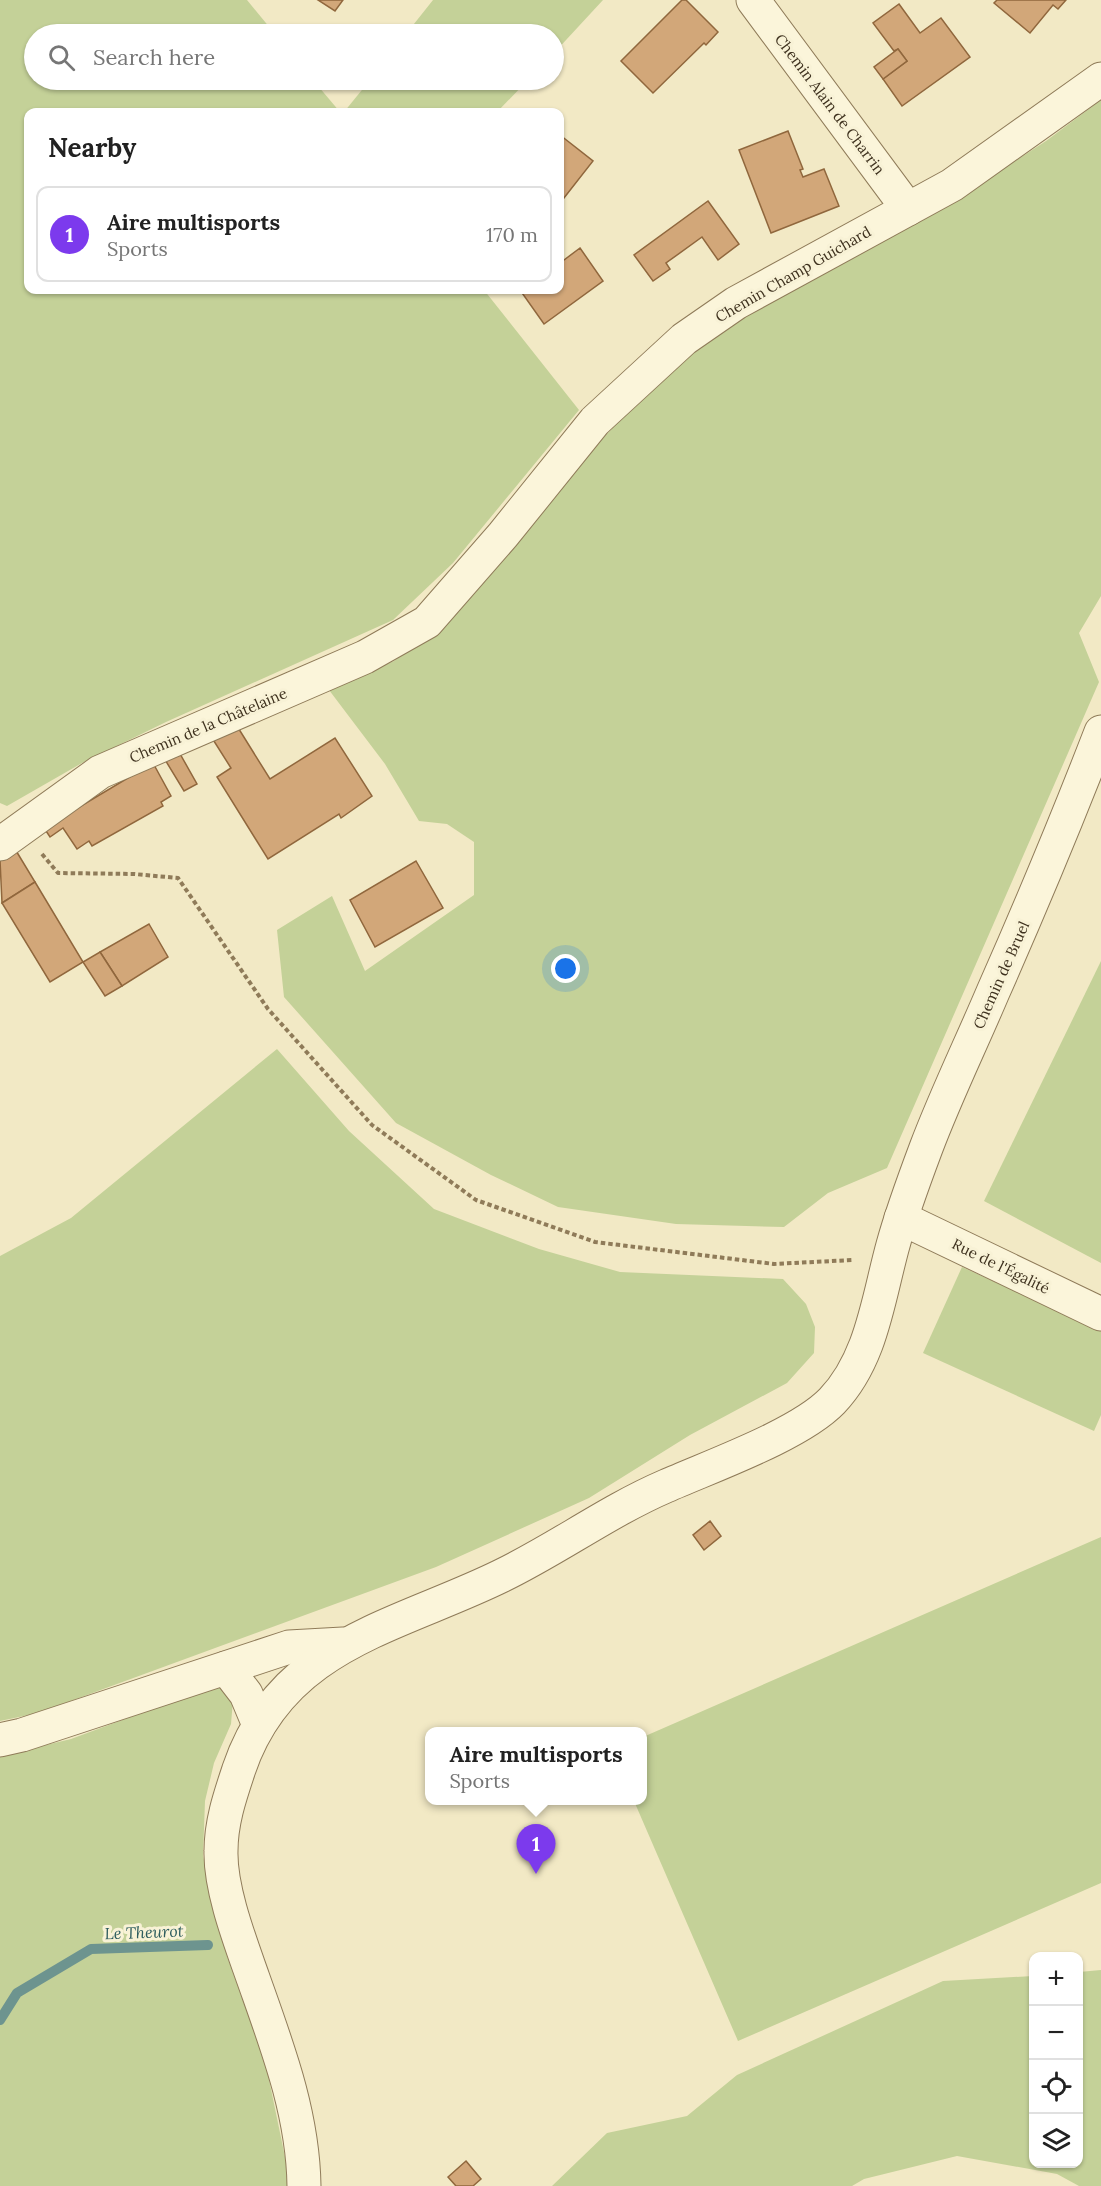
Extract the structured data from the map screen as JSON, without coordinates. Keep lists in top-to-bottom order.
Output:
{
  "streets": {
    "street": [
      "Chemin Alain de Charrin",
      "Chemin Champ Guichard",
      "Chemin de la Châtelaine",
      "Chemin de Bruel",
      "Rue de l'Égalité"
    ]
  },
  "crossings": [
    ["Chemin Alain de Charrin", "Chemin Champ Guichard"],
    ["Chemin Champ Guichard", "Chemin de la Châtelaine"],
    ["Chemin de Bruel", "Rue de l'Égalité"]
  ],
  "water": ["Le Theurot"],
  "page": {
    "search": "Search here",
    "heading": "Nearby",
    "list": [
      {
        "mark": "1",
        "name": "Aire multisports",
        "note": "Sports",
        "value": "170 m"
      }
    ],
    "popup": ["Aire multisports", "Sports"],
    "pins": "1",
    "map_buttons": ["+", "−"]
  }
}
